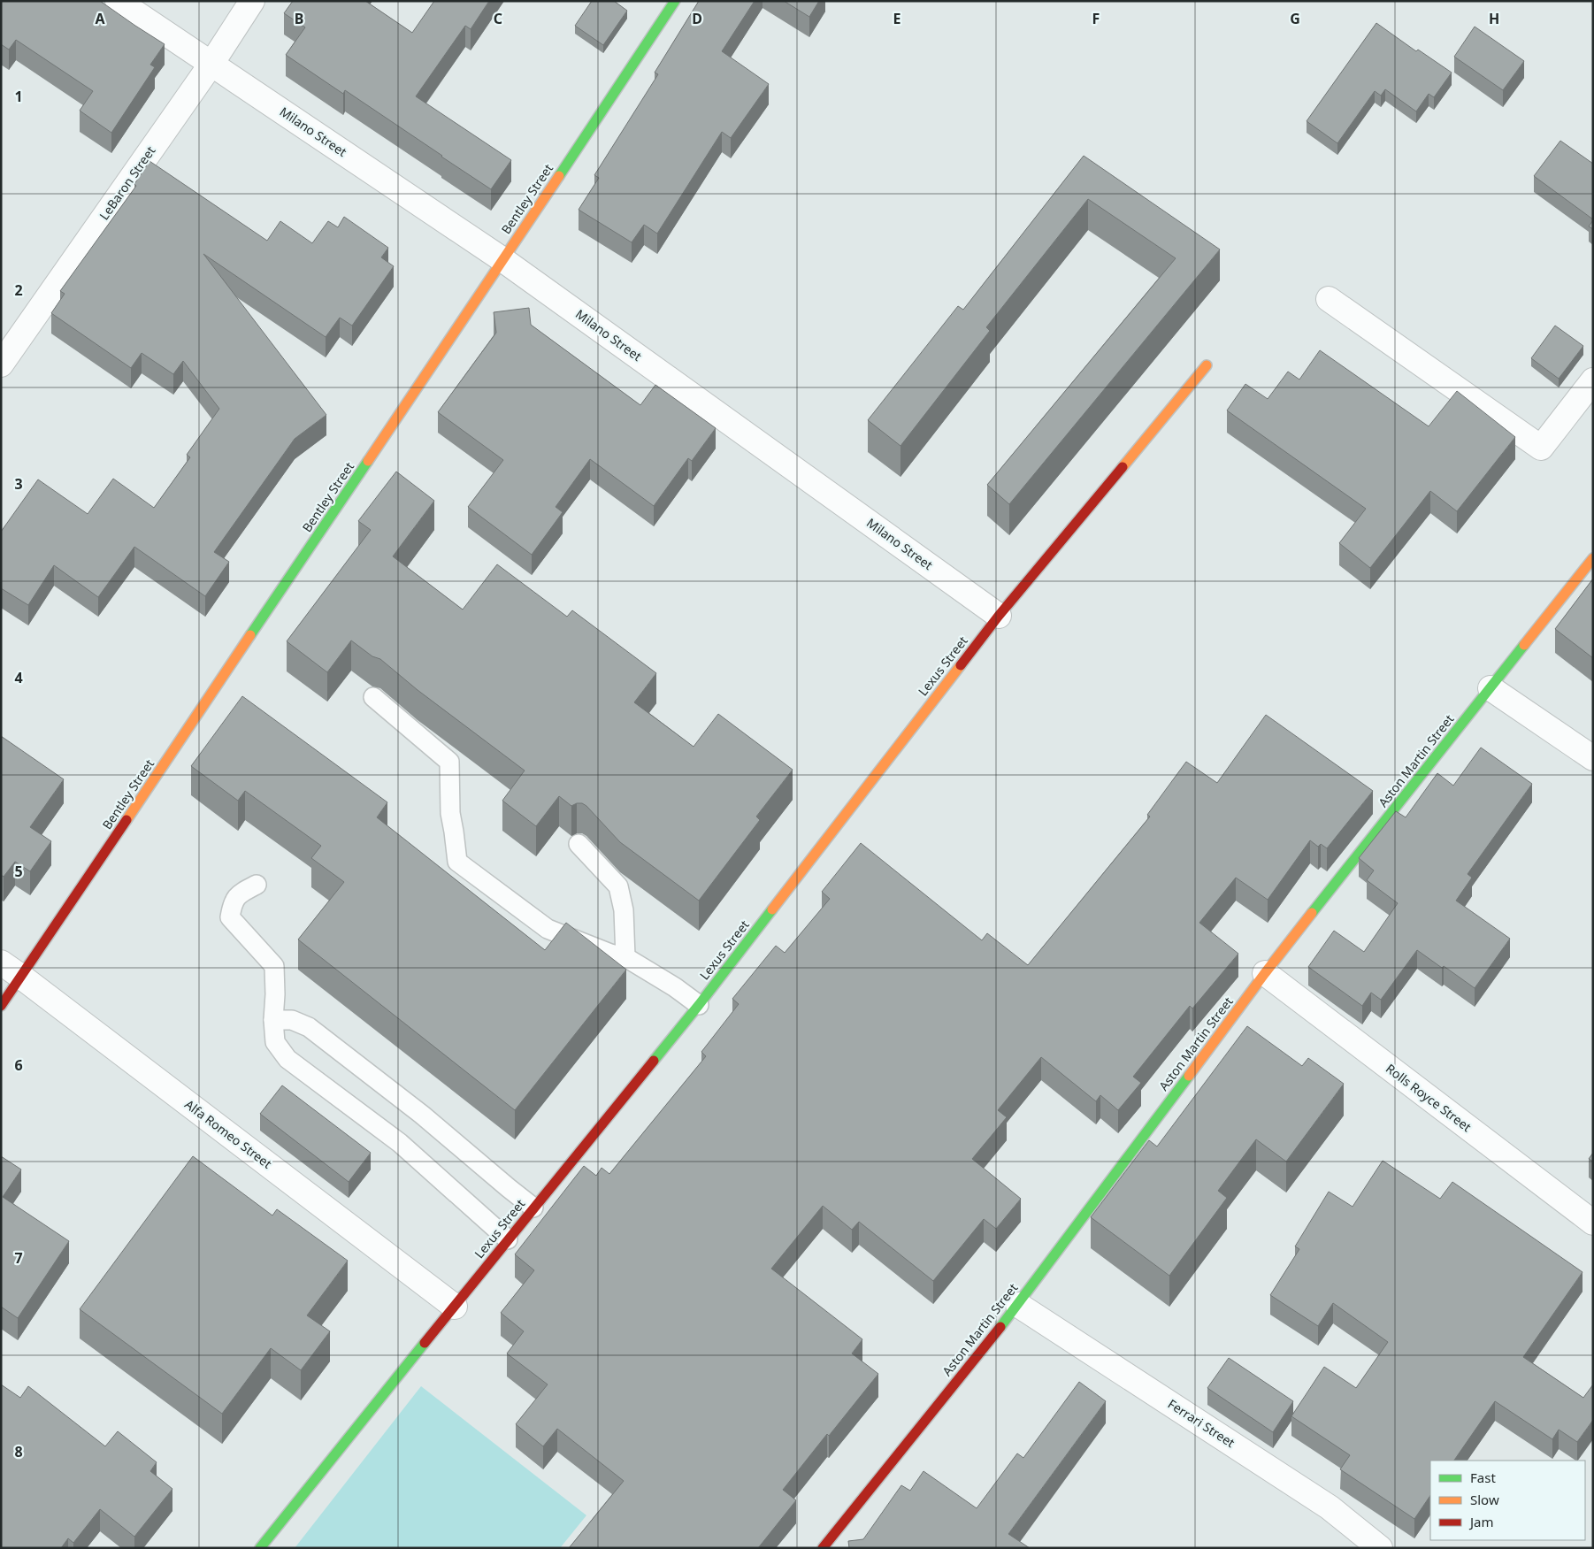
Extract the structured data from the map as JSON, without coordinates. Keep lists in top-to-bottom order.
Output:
{
  "streets": {
    "street": [
      "Milano Street",
      "LeBaron Street",
      "Bentley Street",
      "Lexus Street",
      "Aston Martin Street",
      "Rolls Royce Street",
      "Alfa Romeo Street",
      "Ferrari Street"
    ]
  },
  "crossings": [
    ["Milano Street", "LeBaron Street"],
    ["Milano Street", "Bentley Street"],
    ["Milano Street", "Lexus Street"],
    ["Bentley Street", "Alfa Romeo Street"],
    ["Lexus Street", "Alfa Romeo Street"],
    ["Aston Martin Street", "Rolls Royce Street"],
    ["Aston Martin Street", "Ferrari Street"]
  ],
  "legend": ["Fast", "Slow", "Jam"],
  "grid": {
    "columns": [
      "A",
      "B",
      "C",
      "D",
      "E",
      "F",
      "G",
      "H"
    ],
    "rows": [
      "1",
      "2",
      "3",
      "4",
      "5",
      "6",
      "7",
      "8"
    ]
  }
}
